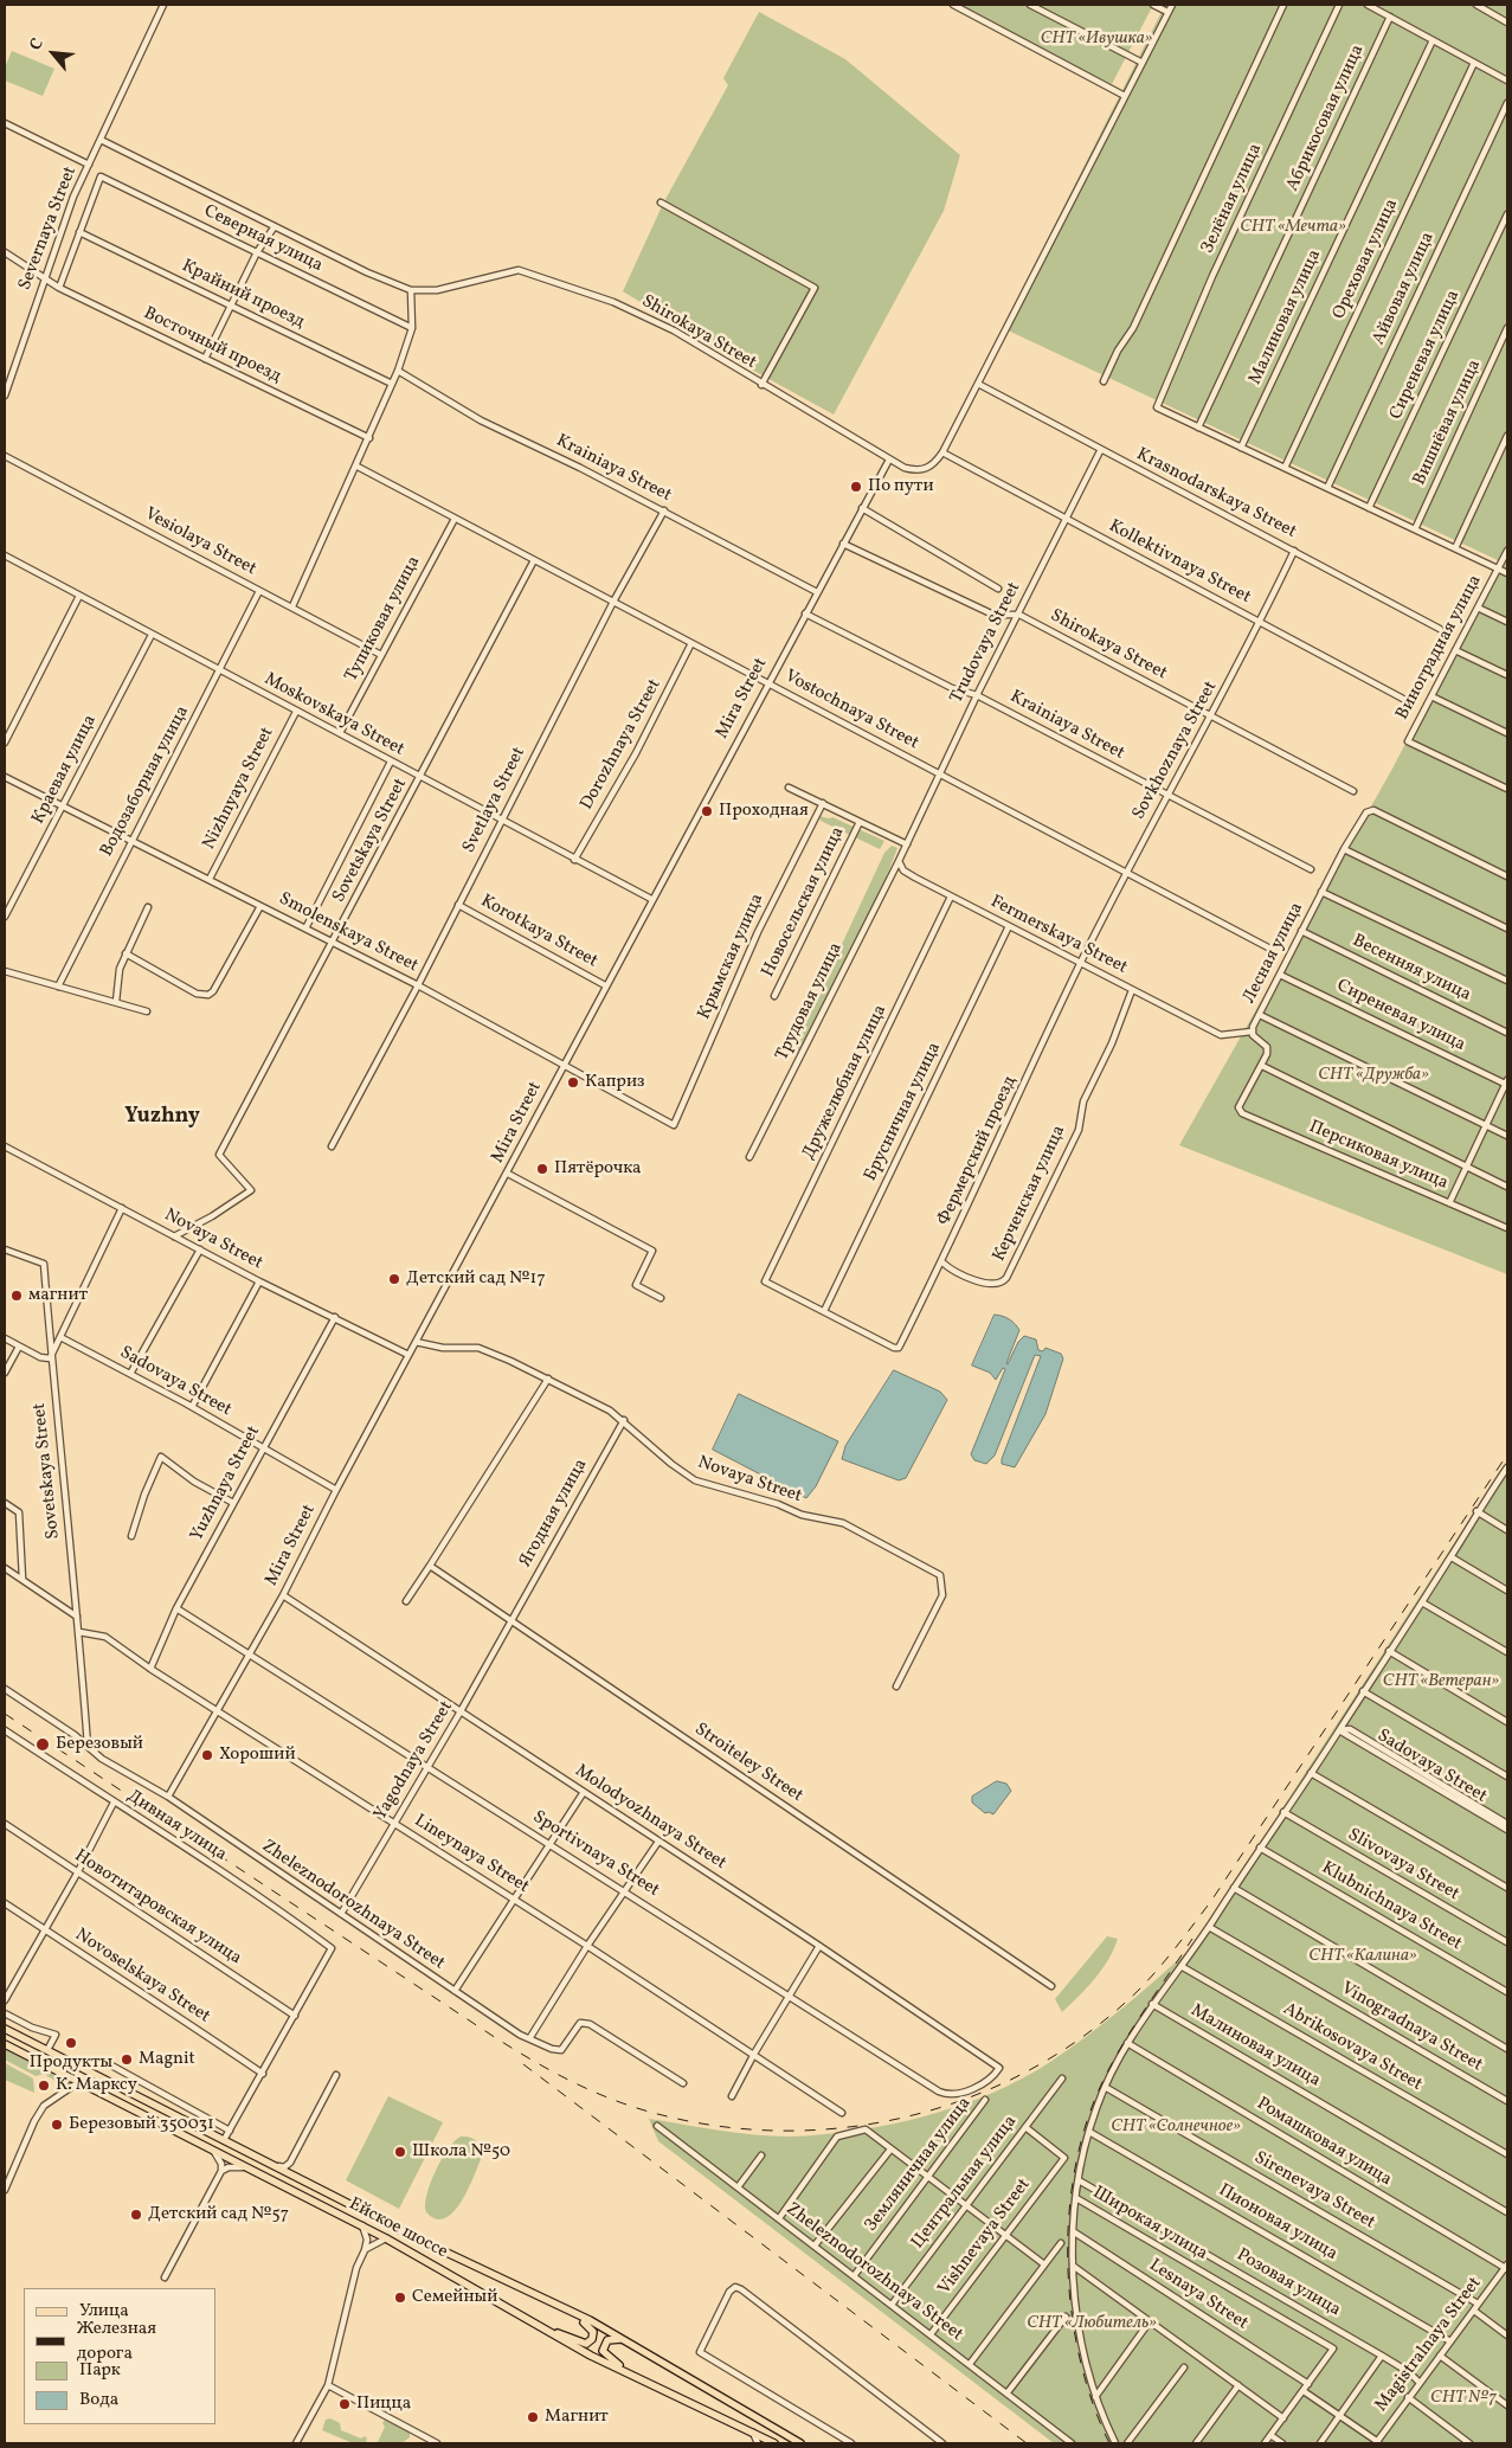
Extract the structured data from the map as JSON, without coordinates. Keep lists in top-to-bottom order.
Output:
{
  "streets": {
    "main road": ["Ейское шоссе"],
    "street": [
      "Абрикосовая улица",
      "Зелёная улица",
      "Severnaya Street",
      "Северная улица",
      "Ореховая улица",
      "Айвовая улица",
      "Крайний проезд",
      "Малиновая улица",
      "Shirokaya Street",
      "Восточный проезд",
      "Сиреневая улица",
      "Вишнёвая улица",
      "Krainiaya Street",
      "Krasnodarskaya Street",
      "Vesiolaya Street",
      "Kollektivnaya Street",
      "Тупиковая улица",
      "Trudovaya Street",
      "Виноградная улица",
      "Mira Street",
      "Vostochnaya Street",
      "Moskovskaya Street",
      "Dorozhnaya Street",
      "Sovkhoznaya Street",
      "Краевая улица",
      "Водозаборная улица",
      "Nizhnyaya Street",
      "Svetlaya Street",
      "Sovetskaya Street",
      "Новосельская улица",
      "Korotkaya Street",
      "Smolenskaya Street",
      "Fermerskaya Street",
      "Лесная улица",
      "Крымская улица",
      "Весенняя улица",
      "Трудовая улица",
      "Дружелюбная улица",
      "Брусничная улица",
      "Фермерский проезд",
      "Персиковая улица",
      "Керченская улица",
      "Novaya Street",
      "Sadovaya Street",
      "Yuzhnaya Street",
      "Ягодная улица",
      "Yagodnaya Street",
      "Stroiteley Street",
      "Molodyozhnaya Street",
      "Дивная улица",
      "Lineynaya Street",
      "Sportivnaya Street",
      "Slivovaya Street",
      "Zheleznodorozhnaya Street",
      "Klubnichnaya Street",
      "Новотитаровская улица",
      "Novoselskaya Street",
      "Vinogradnaya Street",
      "Abrikosovaya Street",
      "Ромашковая улица",
      "Земляничная улица",
      "Центральная улица",
      "Sirenevaya Street",
      "Пионовая улица",
      "Широкая улица",
      "Vishnevaya Street",
      "Розовая улица",
      "Lesnaya Street",
      "Magistralnaya Street"
    ]
  },
  "crossings": [
    ["Абрикосовая улица", "Зелёная улица"],
    ["Severnaya Street", "Восточный проезд"],
    ["Северная улица", "Крайний проезд"],
    ["Shirokaya Street", "Kollektivnaya Street"],
    ["Shirokaya Street", "Trudovaya Street"],
    ["Shirokaya Street", "Mira Street"],
    ["Shirokaya Street", "Sovkhoznaya Street"],
    ["Сиреневая улица", "Лесная улица"],
    ["Krainiaya Street", "Trudovaya Street"],
    ["Krainiaya Street", "Mira Street"],
    ["Krainiaya Street", "Sovkhoznaya Street"],
    ["Krainiaya Street", "Svetlaya Street"],
    ["Krasnodarskaya Street", "Trudovaya Street"],
    ["Krasnodarskaya Street", "Sovkhoznaya Street"],
    ["Vesiolaya Street", "Тупиковая улица"],
    ["Vesiolaya Street", "Водозаборная улица"],
    ["Kollektivnaya Street", "Trudovaya Street"],
    ["Kollektivnaya Street", "Sovkhoznaya Street"],
    ["Тупиковая улица", "Vostochnaya Street"],
    ["Тупиковая улица", "Moskovskaya Street"],
    ["Trudovaya Street", "Vostochnaya Street"],
    ["Trudovaya Street", "Fermerskaya Street"],
    ["Trudovaya Street", "Трудовая улица"],
    ["Mira Street", "Vostochnaya Street"],
    ["Mira Street", "Moskovskaya Street"],
    ["Mira Street", "Korotkaya Street"],
    ["Mira Street", "Smolenskaya Street"],
    ["Mira Street", "Novaya Street"],
    ["Mira Street", "Sadovaya Street"],
    ["Mira Street", "Molodyozhnaya Street"],
    ["Mira Street", "Lineynaya Street"],
    ["Mira Street", "Sportivnaya Street"],
    ["Mira Street", "Zheleznodorozhnaya Street"],
    ["Vostochnaya Street", "Dorozhnaya Street"],
    ["Vostochnaya Street", "Sovkhoznaya Street"],
    ["Vostochnaya Street", "Svetlaya Street"],
    ["Vostochnaya Street", "Sovetskaya Street"],
    ["Moskovskaya Street", "Dorozhnaya Street"],
    ["Moskovskaya Street", "Краевая улица"],
    ["Moskovskaya Street", "Водозаборная улица"],
    ["Moskovskaya Street", "Nizhnyaya Street"],
    ["Moskovskaya Street", "Svetlaya Street"],
    ["Moskovskaya Street", "Sovetskaya Street"],
    ["Sovkhoznaya Street", "Fermerskaya Street"],
    ["Sovkhoznaya Street", "Фермерский проезд"],
    ["Краевая улица", "Smolenskaya Street"],
    ["Водозаборная улица", "Smolenskaya Street"],
    ["Nizhnyaya Street", "Smolenskaya Street"],
    ["Svetlaya Street", "Korotkaya Street"],
    ["Svetlaya Street", "Smolenskaya Street"],
    ["Sovetskaya Street", "Smolenskaya Street"],
    ["Sovetskaya Street", "Novaya Street"],
    ["Sovetskaya Street", "Lineynaya Street"],
    ["Sovetskaya Street", "Zheleznodorozhnaya Street"],
    ["Smolenskaya Street", "Крымская улица"],
    ["Fermerskaya Street", "Лесная улица"],
    ["Fermerskaya Street", "Трудовая улица"],
    ["Fermerskaya Street", "Дружелюбная улица"],
    ["Fermerskaya Street", "Брусничная улица"],
    ["Fermerskaya Street", "Фермерский проезд"],
    ["Fermerskaya Street", "Керченская улица"],
    ["Лесная улица", "Весенняя улица"],
    ["Лесная улица", "Персиковая улица"],
    ["Дружелюбная улица", "Брусничная улица"],
    ["Дружелюбная улица", "Фермерский проезд"],
    ["Брусничная улица", "Фермерский проезд"],
    ["Фермерский проезд", "Керченская улица"],
    ["Novaya Street", "Yuzhnaya Street"],
    ["Novaya Street", "Ягодная улица"],
    ["Sadovaya Street", "Yuzhnaya Street"],
    ["Yuzhnaya Street", "Lineynaya Street"],
    ["Yuzhnaya Street", "Sportivnaya Street"],
    ["Ягодная улица", "Yagodnaya Street"],
    ["Ягодная улица", "Stroiteley Street"],
    ["Yagodnaya Street", "Stroiteley Street"],
    ["Yagodnaya Street", "Molodyozhnaya Street"],
    ["Yagodnaya Street", "Lineynaya Street"],
    ["Yagodnaya Street", "Sportivnaya Street"],
    ["Yagodnaya Street", "Zheleznodorozhnaya Street"],
    ["Molodyozhnaya Street", "Sportivnaya Street"],
    ["Дивная улица", "Новотитаровская улица"],
    ["Zheleznodorozhnaya Street", "Земляничная улица"],
    ["Zheleznodorozhnaya Street", "Центральная улица"],
    ["Zheleznodorozhnaya Street", "Vishnevaya Street"],
    ["Ромашковая улица", "Magistralnaya Street"],
    ["Центральная улица", "Vishnevaya Street"],
    ["Sirenevaya Street", "Magistralnaya Street"],
    ["Пионовая улица", "Magistralnaya Street"],
    ["Широкая улица", "Lesnaya Street"],
    ["Розовая улица", "Magistralnaya Street"]
  ],
  "districts": ["Yuzhny"],
  "parks": [
    "СНТ «Ивушка»",
    "СНТ «Мечта»",
    "СНТ «Дружба»",
    "СНТ «Ветеран»",
    "СНТ «Калина»",
    "СНТ «Солнечное»",
    "СНТ «Любитель»",
    "СНТ №7"
  ],
  "places": [
    "По пути",
    "Проходная",
    "Каприз",
    "Пятёрочка",
    "Детский сад №17",
    "магнит",
    "Березовый",
    "Хороший",
    "Продукты",
    "Magnit",
    "К. Марксу",
    "Березовый 350031",
    "Школа №50",
    "Детский сад №57",
    "Семейный",
    "Пицца",
    "Магнит"
  ],
  "legend": [
    "Улица",
    "Железная дорога",
    "Парк",
    "Вода"
  ],
  "north": "top left"
}
